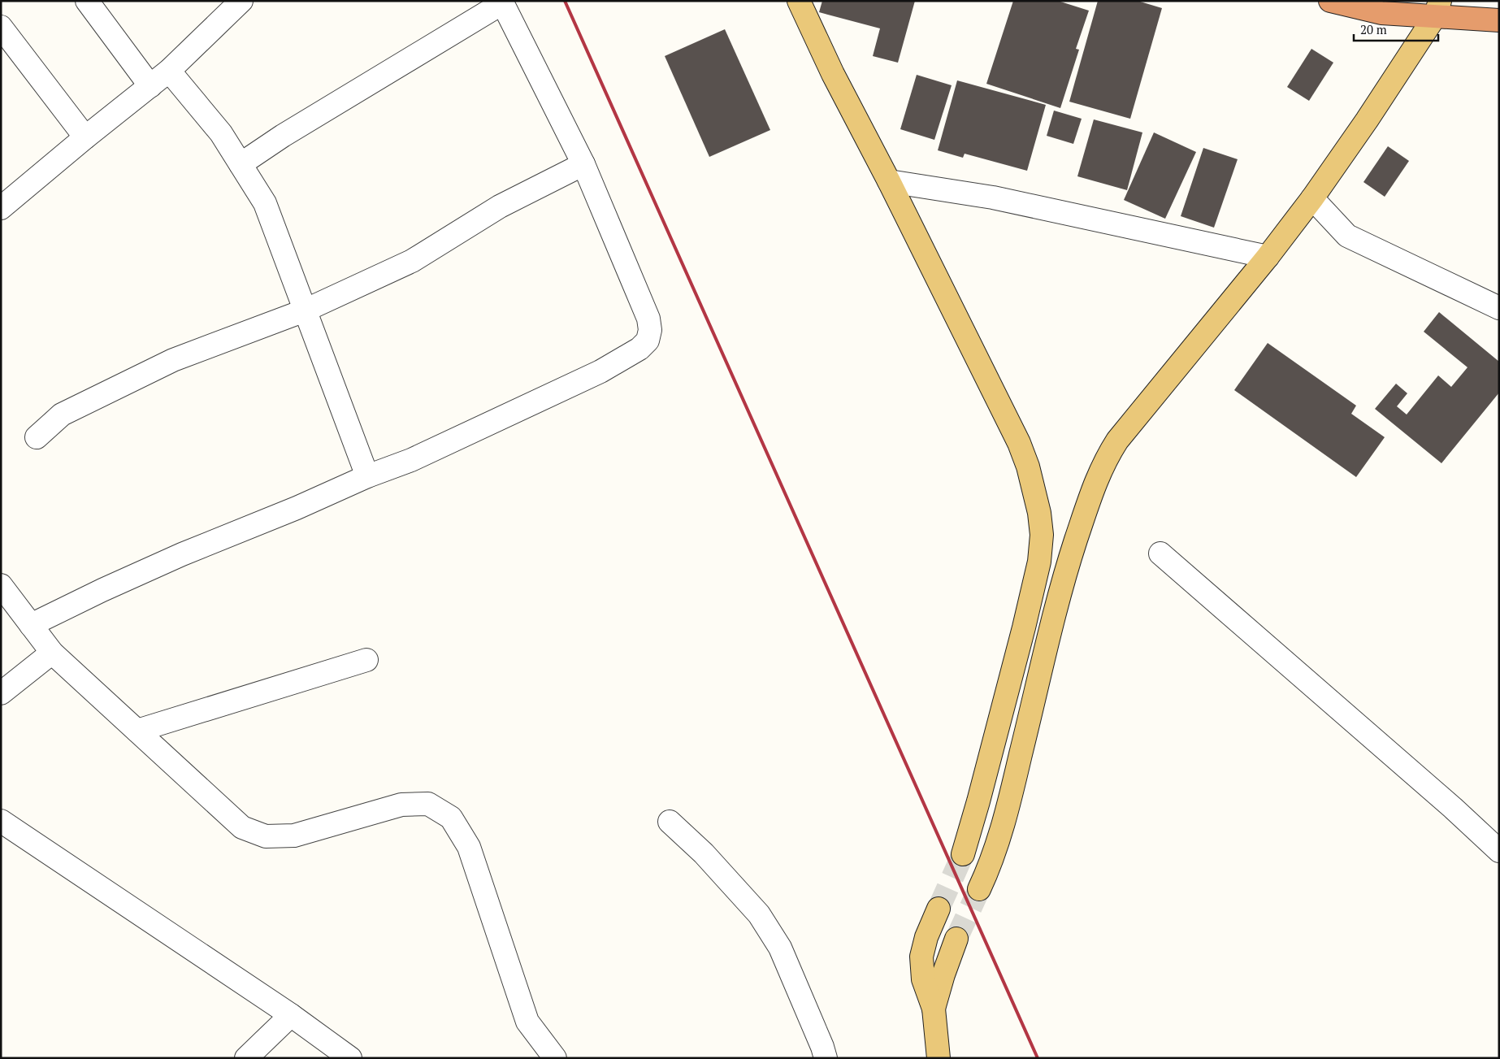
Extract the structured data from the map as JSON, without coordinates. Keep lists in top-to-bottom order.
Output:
{
  "scale_bar": "20 m"
}
